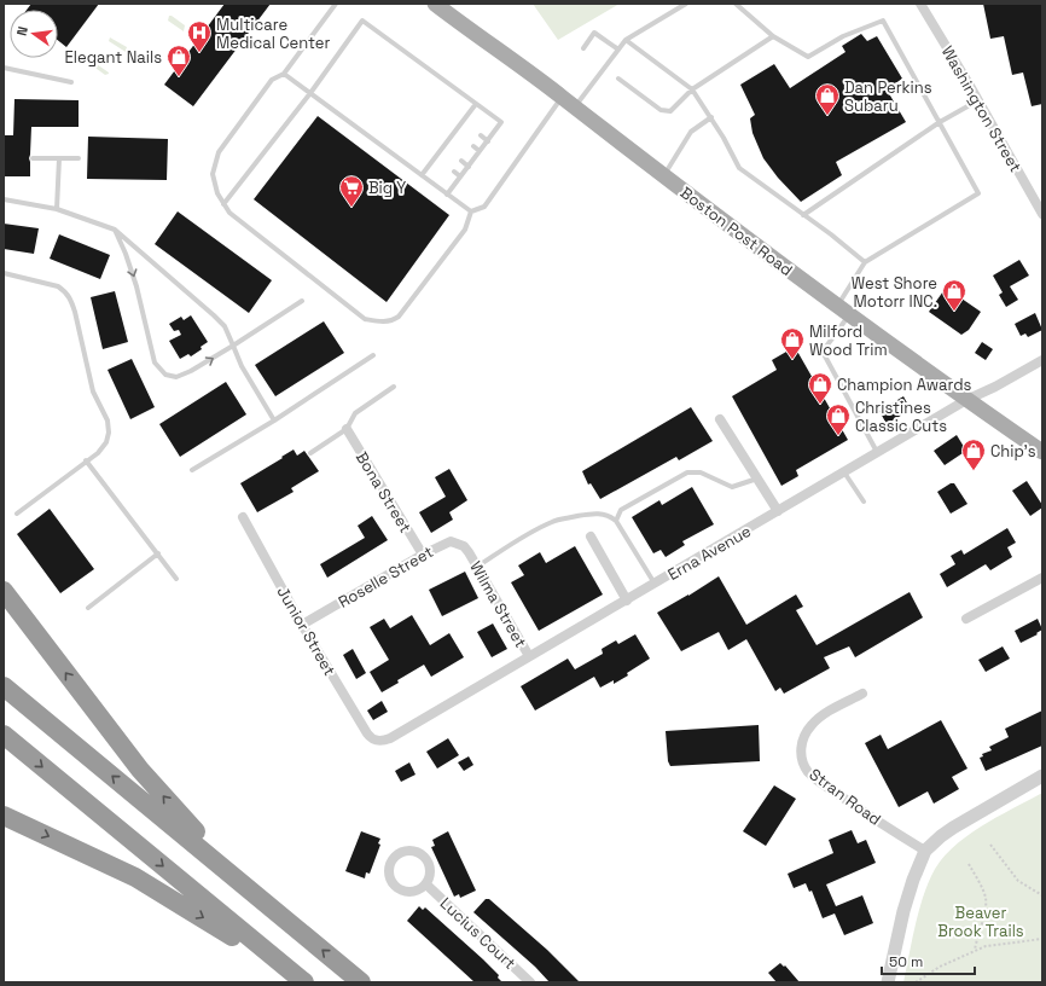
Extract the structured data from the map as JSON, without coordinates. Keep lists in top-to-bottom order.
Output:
{
  "streets": {
    "main road": ["Boston Post Road"],
    "street": [
      "Washington Street",
      "Bona Street",
      "Erna Avenue",
      "Roselle Street",
      "Wilma Street",
      "Junior Street",
      "Stran Road",
      "Lucius Court"
    ]
  },
  "crossings": [
    ["Boston Post Road", "Erna Avenue"],
    ["Bona Street", "Roselle Street"],
    ["Erna Avenue", "Wilma Street"],
    ["Erna Avenue", "Junior Street"],
    ["Roselle Street", "Wilma Street"],
    ["Roselle Street", "Junior Street"]
  ],
  "parks": ["Beaver Brook Trails"],
  "places": {
    "hospital": ["Multicare Medical Center"],
    "shop": [
      "Elegant Nails",
      "Dan Perkins Subaru",
      "West Shore Motorr INC.",
      "Milford Wood Trim",
      "Champion Awards",
      "Christines Classic Cuts",
      "Chip's"
    ],
    "supermarket": ["Big Y"]
  },
  "scale_bar": "50 m",
  "north": "left"
}
